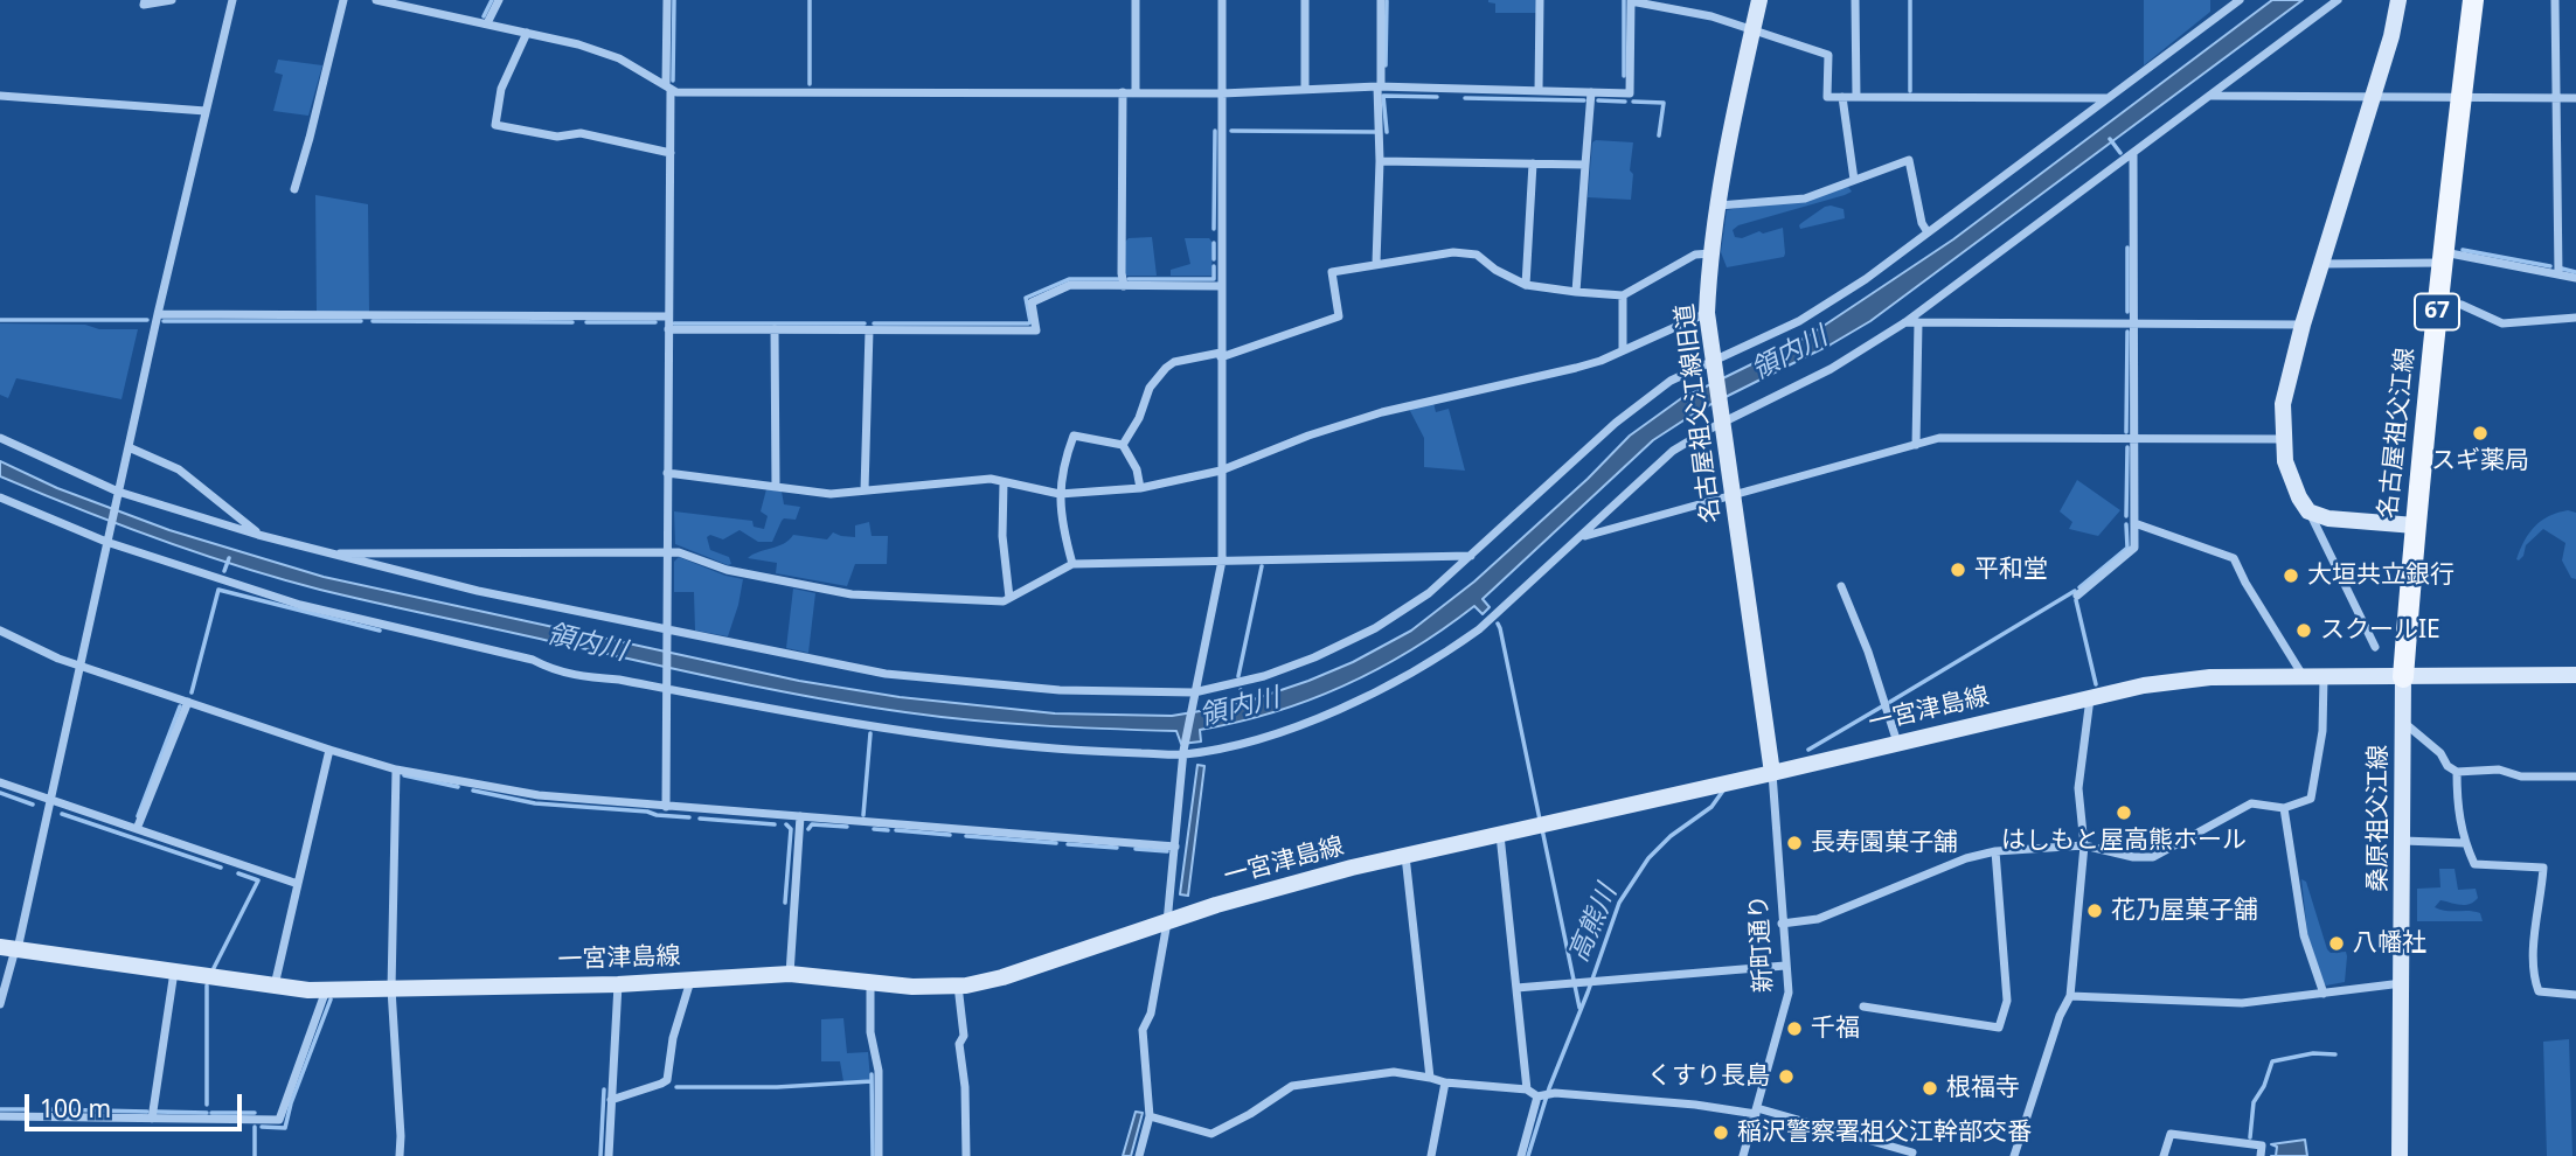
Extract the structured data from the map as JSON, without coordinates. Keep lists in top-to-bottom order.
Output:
{
  "streets": {
    "main road": [
      "67",
      "名古屋祖父江線旧道",
      "名古屋祖父江線",
      "一宮津島線",
      "桑原祖父江線"
    ],
    "street": ["新町通り"]
  },
  "crossings": [
    ["名古屋祖父江線旧道", "一宮津島線"],
    ["名古屋祖父江線旧道", "新町通り"],
    ["名古屋祖父江線", "一宮津島線"],
    ["名古屋祖父江線", "桑原祖父江線"],
    ["一宮津島線", "桑原祖父江線"],
    ["一宮津島線", "新町通り"]
  ],
  "water": ["領内川", "高熊川"],
  "places": [
    "スギ薬局",
    "平和堂",
    "大垣共立銀行",
    "スクールIE",
    "はしもと屋高熊ホール",
    "長寿園菓子舗",
    "花乃屋菓子舗",
    "八幡社",
    "千福",
    "くすり長島",
    "根福寺",
    "稲沢警察署祖父江幹部交番"
  ],
  "scale_bar": "100 m"
}
